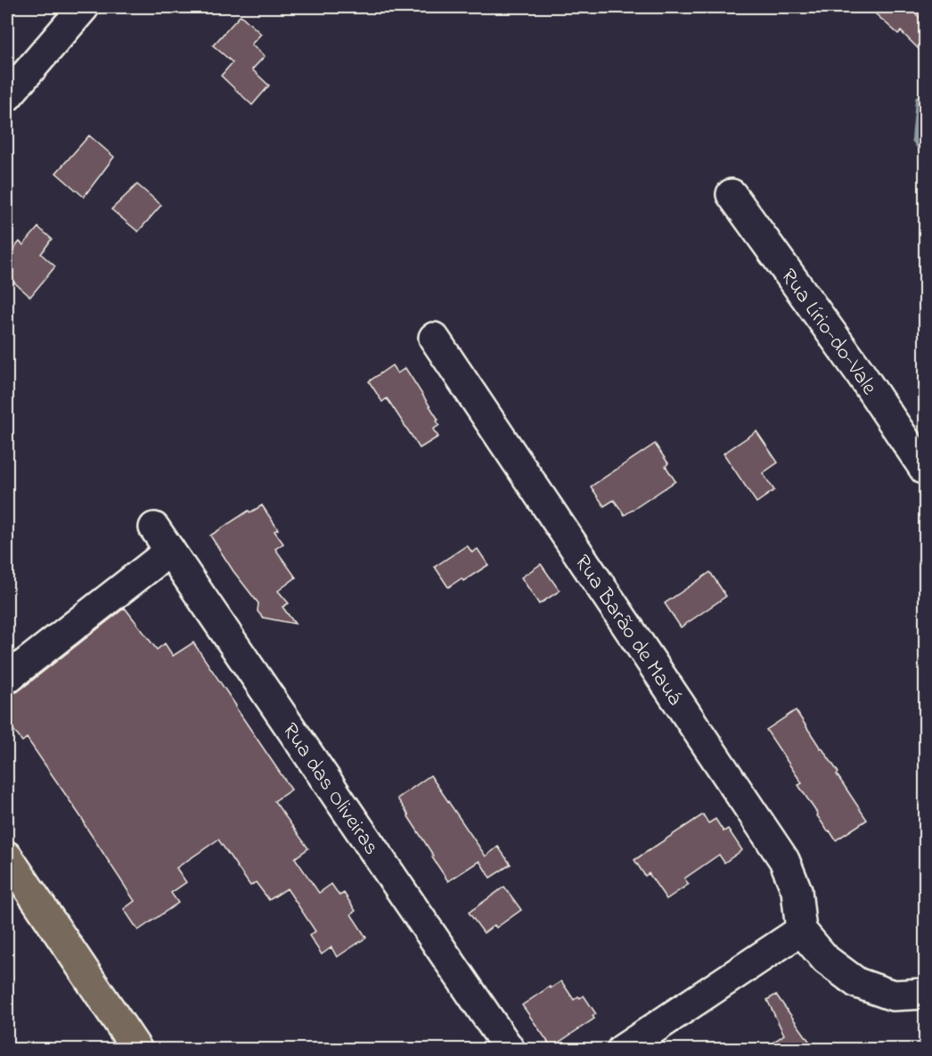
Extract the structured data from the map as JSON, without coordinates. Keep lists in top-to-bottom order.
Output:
{
  "streets": {
    "street": ["Rua Lírio-do-Vale", "Rua Barão de Mauá", "Rua das Oliveiras"]
  }
}
